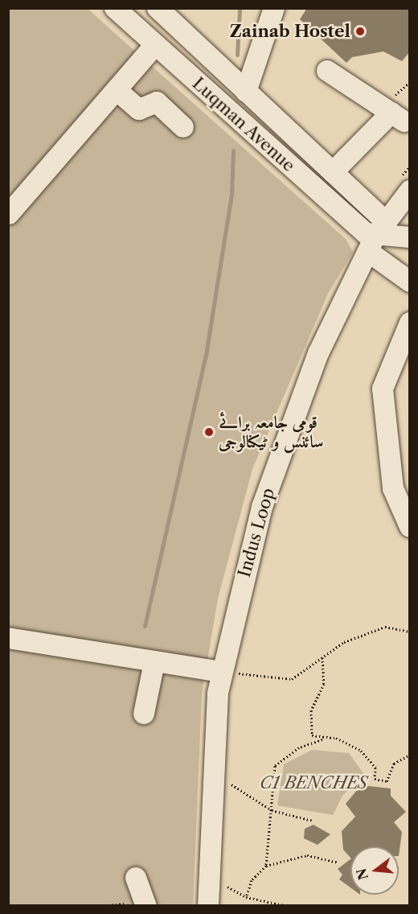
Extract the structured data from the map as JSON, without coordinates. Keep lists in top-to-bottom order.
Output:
{
  "streets": {
    "street": ["Luqman Avenue", "Indus Loop"]
  },
  "crossings": [
    ["Luqman Avenue", "Indus Loop"]
  ],
  "parks": ["C1 BENCHES"],
  "places": ["Zainab Hostel", "قومی جامعہ برائے سائنس و ٹیکنالوجی"],
  "north": "left"
}
